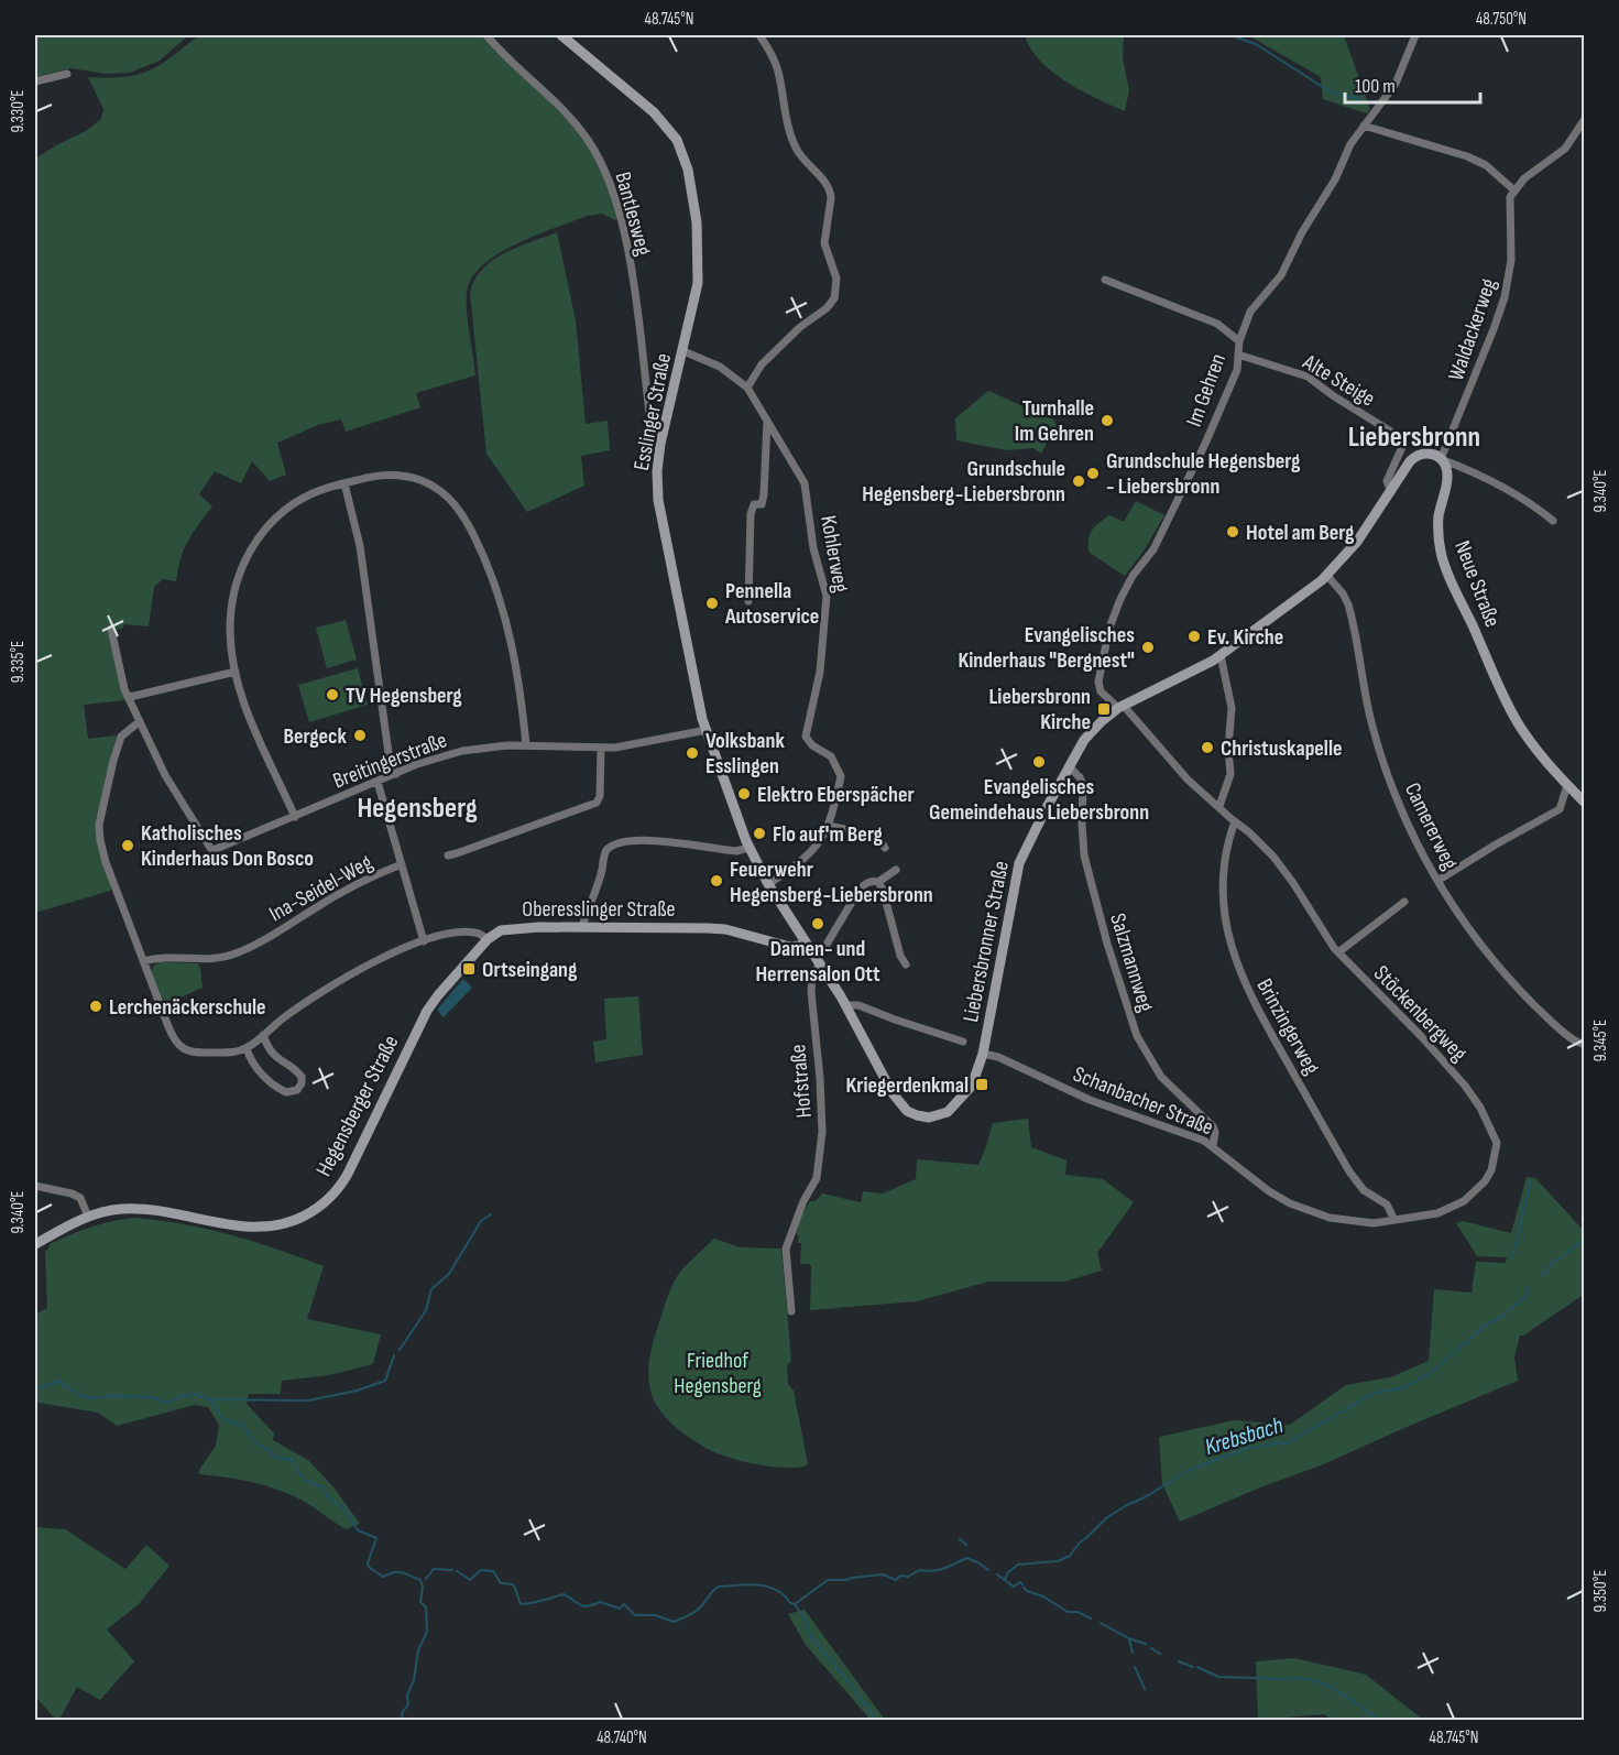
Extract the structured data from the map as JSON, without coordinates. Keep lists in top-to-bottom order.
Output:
{
  "streets": {
    "street": [
      "Bantlesweg",
      "Waldackerweg",
      "Alte Steige",
      "Im Gehren",
      "Esslinger Straße",
      "Kohlerweg",
      "Neue Straße",
      "Breitingerstraße",
      "Camererweg",
      "Ina-Seidel-Weg",
      "Oberesslinger Straße",
      "Liebersbronner Straße",
      "Salzmannweg",
      "Stöckenbergweg",
      "Brinzingerweg",
      "Hofstraße",
      "Schanbacher Straße",
      "Hegensberger Straße"
    ]
  },
  "crossings": [
    ["Bantlesweg", "Esslinger Straße"],
    ["Waldackerweg", "Neue Straße"],
    ["Alte Steige", "Im Gehren"],
    ["Im Gehren", "Liebersbronner Straße"],
    ["Im Gehren", "Stöckenbergweg"],
    ["Esslinger Straße", "Kohlerweg"],
    ["Esslinger Straße", "Breitingerstraße"],
    ["Esslinger Straße", "Oberesslinger Straße"],
    ["Esslinger Straße", "Liebersbronner Straße"],
    ["Esslinger Straße", "Hofstraße"],
    ["Ina-Seidel-Weg", "Oberesslinger Straße"],
    ["Oberesslinger Straße", "Hegensberger Straße"],
    ["Liebersbronner Straße", "Salzmannweg"],
    ["Liebersbronner Straße", "Stöckenbergweg"],
    ["Liebersbronner Straße", "Hofstraße"],
    ["Liebersbronner Straße", "Schanbacher Straße"],
    ["Salzmannweg", "Schanbacher Straße"],
    ["Stöckenbergweg", "Brinzingerweg"],
    ["Stöckenbergweg", "Schanbacher Straße"],
    ["Brinzingerweg", "Schanbacher Straße"]
  ],
  "districts": ["Liebersbronn", "Hegensberg"],
  "water": ["Krebsbach"],
  "parks": ["Friedhof Hegensberg"],
  "places": {
    "other": [
      "Turnhalle Im Gehren",
      "Grundschule Hegensberg - Liebersbronn",
      "Grundschule Hegensberg-Liebersbronn",
      "Hotel am Berg",
      "Pennella Autoservice",
      "Ev. Kirche",
      "Evangelisches Kinderhaus \"Bergnest\"",
      "TV Hegensberg",
      "Bergeck",
      "Christuskapelle",
      "Volksbank Esslingen",
      "Evangelisches Gemeindehaus Liebersbronn",
      "Elektro Eberspächer",
      "Flo auf'm Berg",
      "Katholisches Kinderhaus Don Bosco",
      "Feuerwehr Hegensberg-Liebersbronn",
      "Damen- und Herrensalon Ott",
      "Lerchenäckerschule"
    ],
    "transit": ["Liebersbronn Kirche", "Ortseingang", "Kriegerdenkmal"]
  },
  "scale_bar": "100 m",
  "coordinates": [
    "48.745°N",
    "48.750°N",
    "9.330°E",
    "9.340°E",
    "9.335°E",
    "9.345°E",
    "9.350°E",
    "48.740°N"
  ]
}
